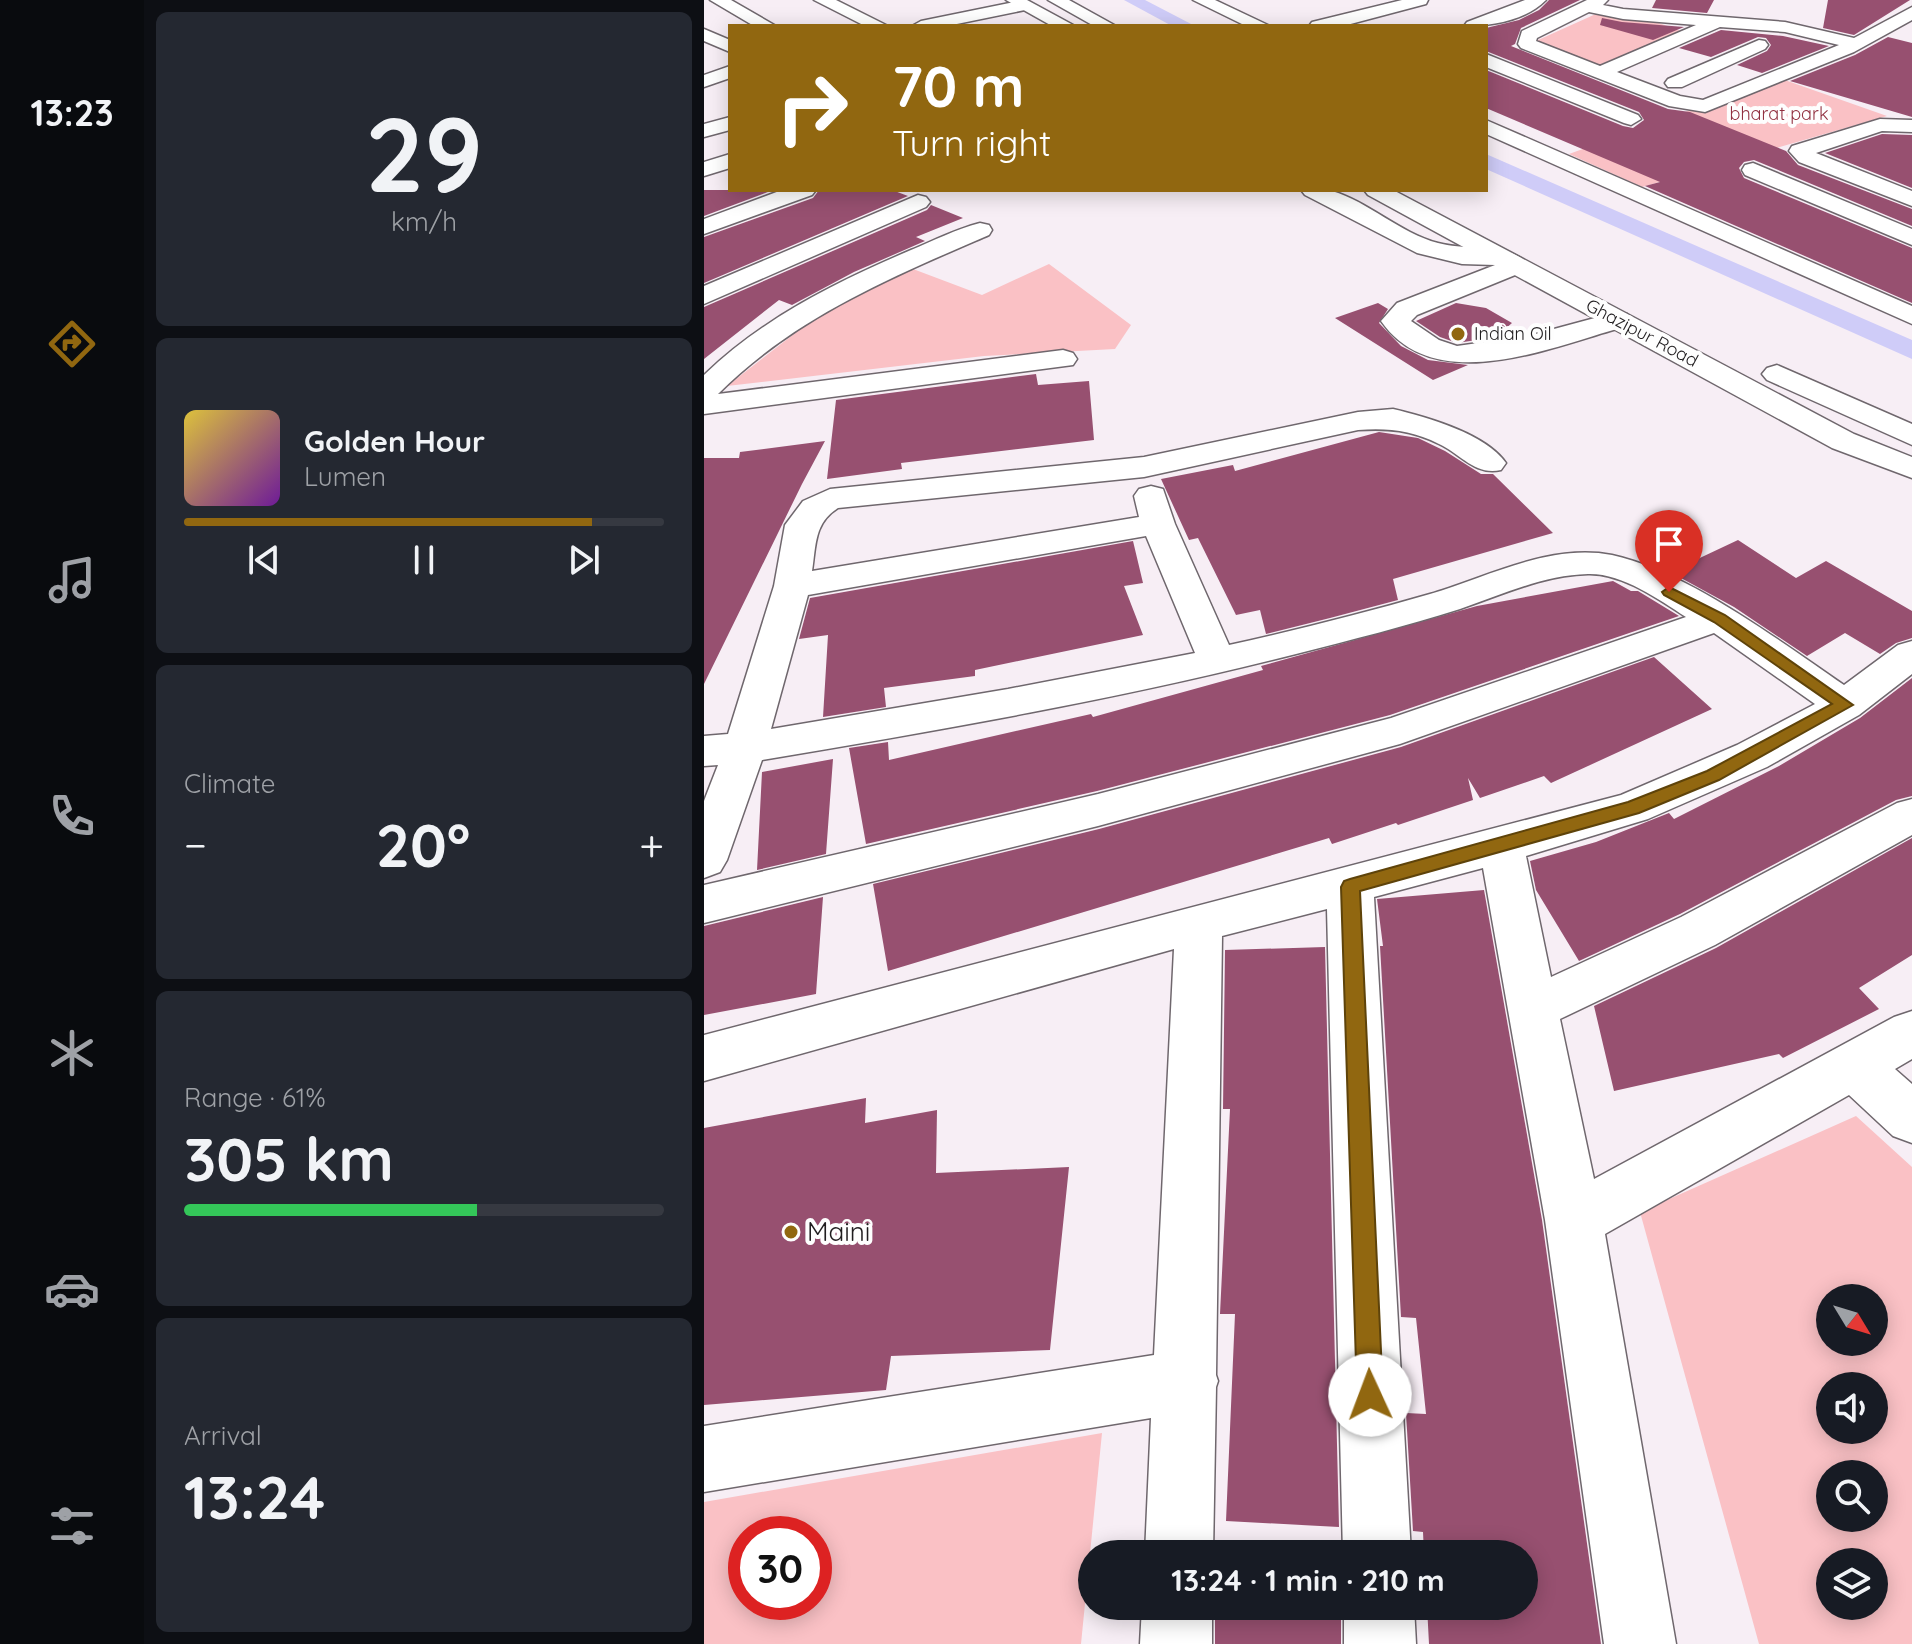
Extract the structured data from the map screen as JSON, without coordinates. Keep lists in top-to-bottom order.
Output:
{
  "streets": {
    "street": ["Ghazipur Road"]
  },
  "parks": ["bharat park"],
  "places": ["Indian Oil", "Maini"],
  "north": "bottom right",
  "page": {
    "tabs": "13:23",
    "tile": [
      ["29", "km/h"],
      "Climate",
      ["Range · 61%", "305 km"],
      ["Arrival", "13:24"]
    ],
    "turn": ["70 m", "Turn right"],
    "song": ["Golden Hour", "Lumen"],
    "heat": ["−", "20°", "+"],
    "limit": "30",
    "trip": "13:24 · 1 min · 210 m"
  }
}
